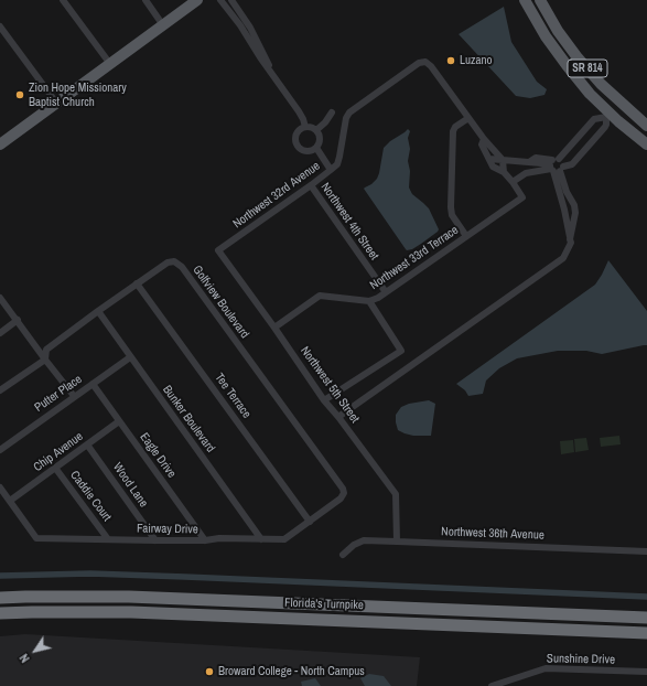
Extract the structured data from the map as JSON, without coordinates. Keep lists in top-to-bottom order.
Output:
{
  "streets": {
    "highway": ["Florida's Turnpike"],
    "main road": ["SR 814"],
    "street": [
      "Northwest 32rd Avenue",
      "Northwest 4th Street",
      "Northwest 33rd Terrace",
      "Golfview Boulevard",
      "Northwest 5th Street",
      "Putter Place",
      "Tee Terrace",
      "Bunker Boulevard",
      "Chip Avenue",
      "Eagle Drive",
      "Wood Lane",
      "Caddie Court",
      "Fairway Drive",
      "Northwest 36th Avenue",
      "Sunshine Drive"
    ]
  },
  "crossings": [
    ["Northwest 32rd Avenue", "Northwest 4th Street"],
    ["Northwest 32rd Avenue", "Northwest 5th Street"],
    ["Northwest 4th Street", "Northwest 33rd Terrace"],
    ["Northwest 33rd Terrace", "Northwest 5th Street"],
    ["Golfview Boulevard", "Tee Terrace"],
    ["Golfview Boulevard", "Bunker Boulevard"],
    ["Golfview Boulevard", "Fairway Drive"],
    ["Northwest 5th Street", "Northwest 36th Avenue"],
    ["Putter Place", "Bunker Boulevard"],
    ["Putter Place", "Eagle Drive"],
    ["Tee Terrace", "Fairway Drive"],
    ["Bunker Boulevard", "Fairway Drive"],
    ["Chip Avenue", "Eagle Drive"],
    ["Chip Avenue", "Wood Lane"],
    ["Chip Avenue", "Caddie Court"],
    ["Chip Avenue", "Fairway Drive"],
    ["Eagle Drive", "Fairway Drive"],
    ["Wood Lane", "Fairway Drive"],
    ["Caddie Court", "Fairway Drive"]
  ],
  "places": ["Luzano", "Zion Hope Missionary Baptist Church", "Broward College - North Campus"],
  "north": "bottom left"
}
